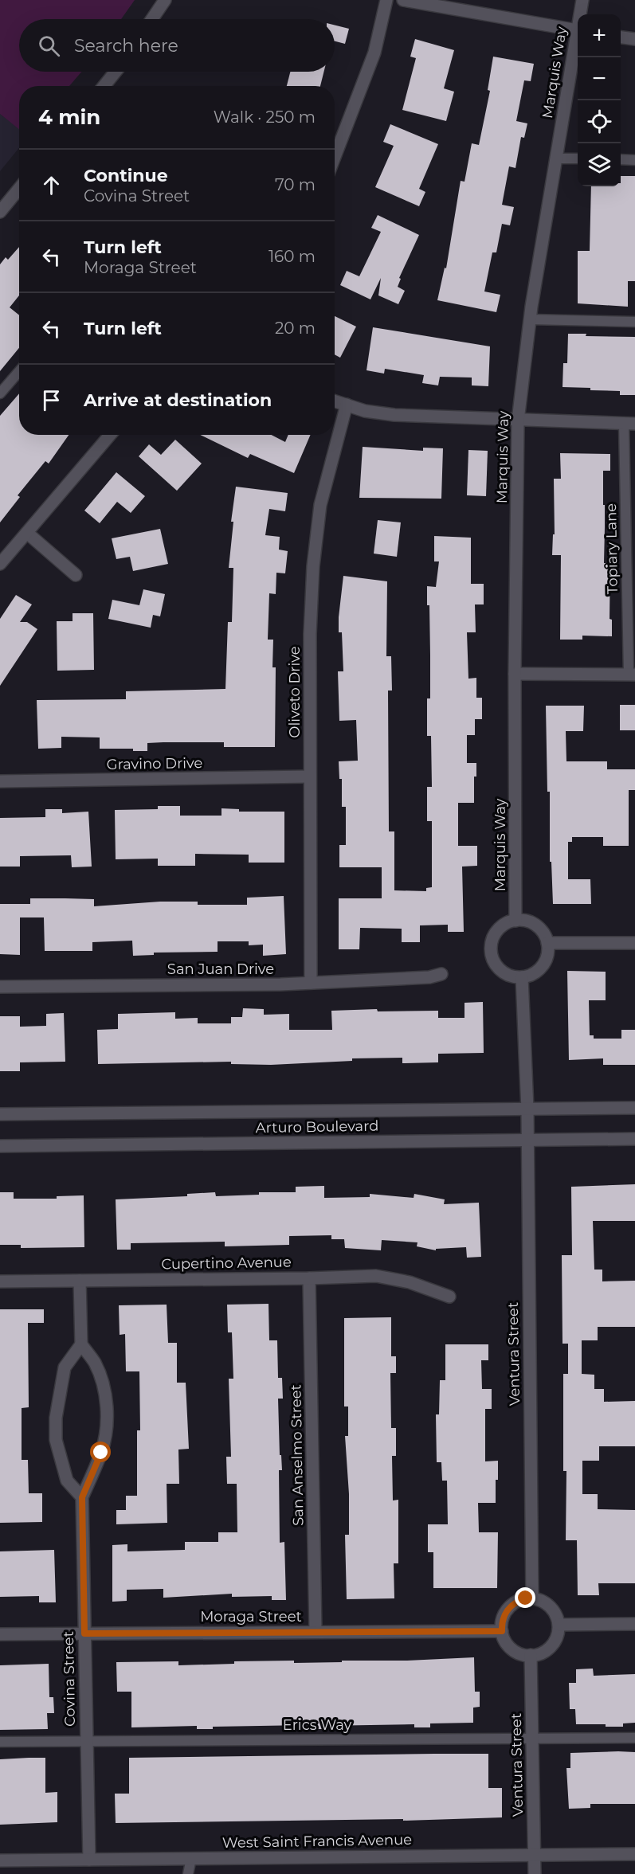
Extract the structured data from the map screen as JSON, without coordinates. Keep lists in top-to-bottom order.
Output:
{
  "streets": {
    "street": [
      "Marquis Way",
      "Oliveto Drive",
      "Gravino Drive",
      "San Juan Drive",
      "Arturo Boulevard",
      "Cupertino Avenue",
      "Ventura Street",
      "San Anselmo Street",
      "Moraga Street",
      "Covina Street",
      "West Saint Francis Avenue"
    ],
    "lane": ["Topiary Lane", "Erics Way"]
  },
  "crossings": [
    ["Oliveto Drive", "Gravino Drive"],
    ["Oliveto Drive", "San Juan Drive"],
    ["Arturo Boulevard", "Ventura Street"],
    ["Cupertino Avenue", "San Anselmo Street"],
    ["Ventura Street", "Moraga Street"],
    ["Ventura Street", "Erics Way"],
    ["Ventura Street", "West Saint Francis Avenue"],
    ["San Anselmo Street", "Moraga Street"],
    ["Moraga Street", "Covina Street"],
    ["Covina Street", "Erics Way"],
    ["Covina Street", "West Saint Francis Avenue"]
  ],
  "page": {
    "map_buttons": ["+", "−"],
    "search": "Search here",
    "heading": ["4 min", "Walk · 250 m"],
    "list": [
      ["Continue", "Covina Street", "70 m"],
      ["Turn left", "Moraga Street", "160 m"],
      ["Turn left", "20 m"],
      "Arrive at destination"
    ]
  }
}
